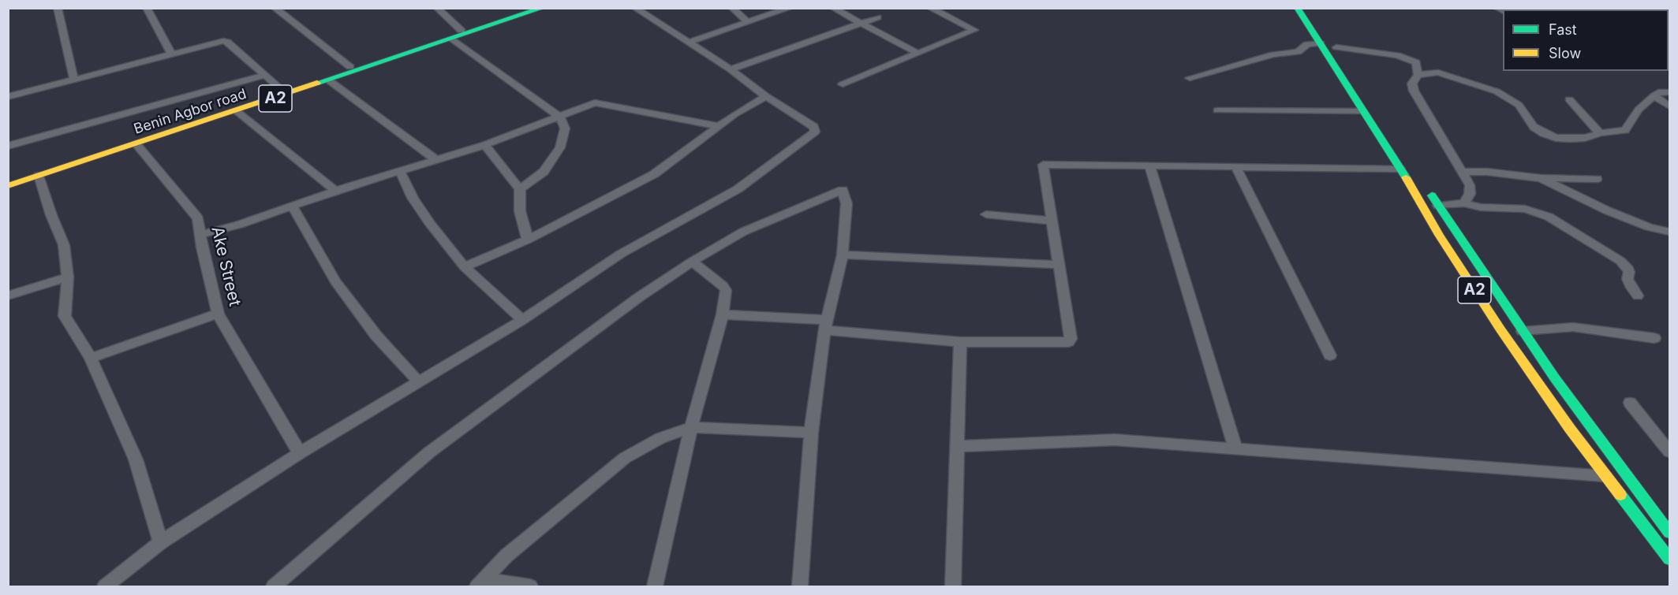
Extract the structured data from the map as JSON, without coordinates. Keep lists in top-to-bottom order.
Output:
{
  "streets": {
    "highway": ["A2", "Benin Agbor road"],
    "street": ["Ake Street"]
  },
  "crossings": [
    ["Benin Agbor road", "Ake Street"]
  ],
  "legend": ["Fast", "Slow"]
}
